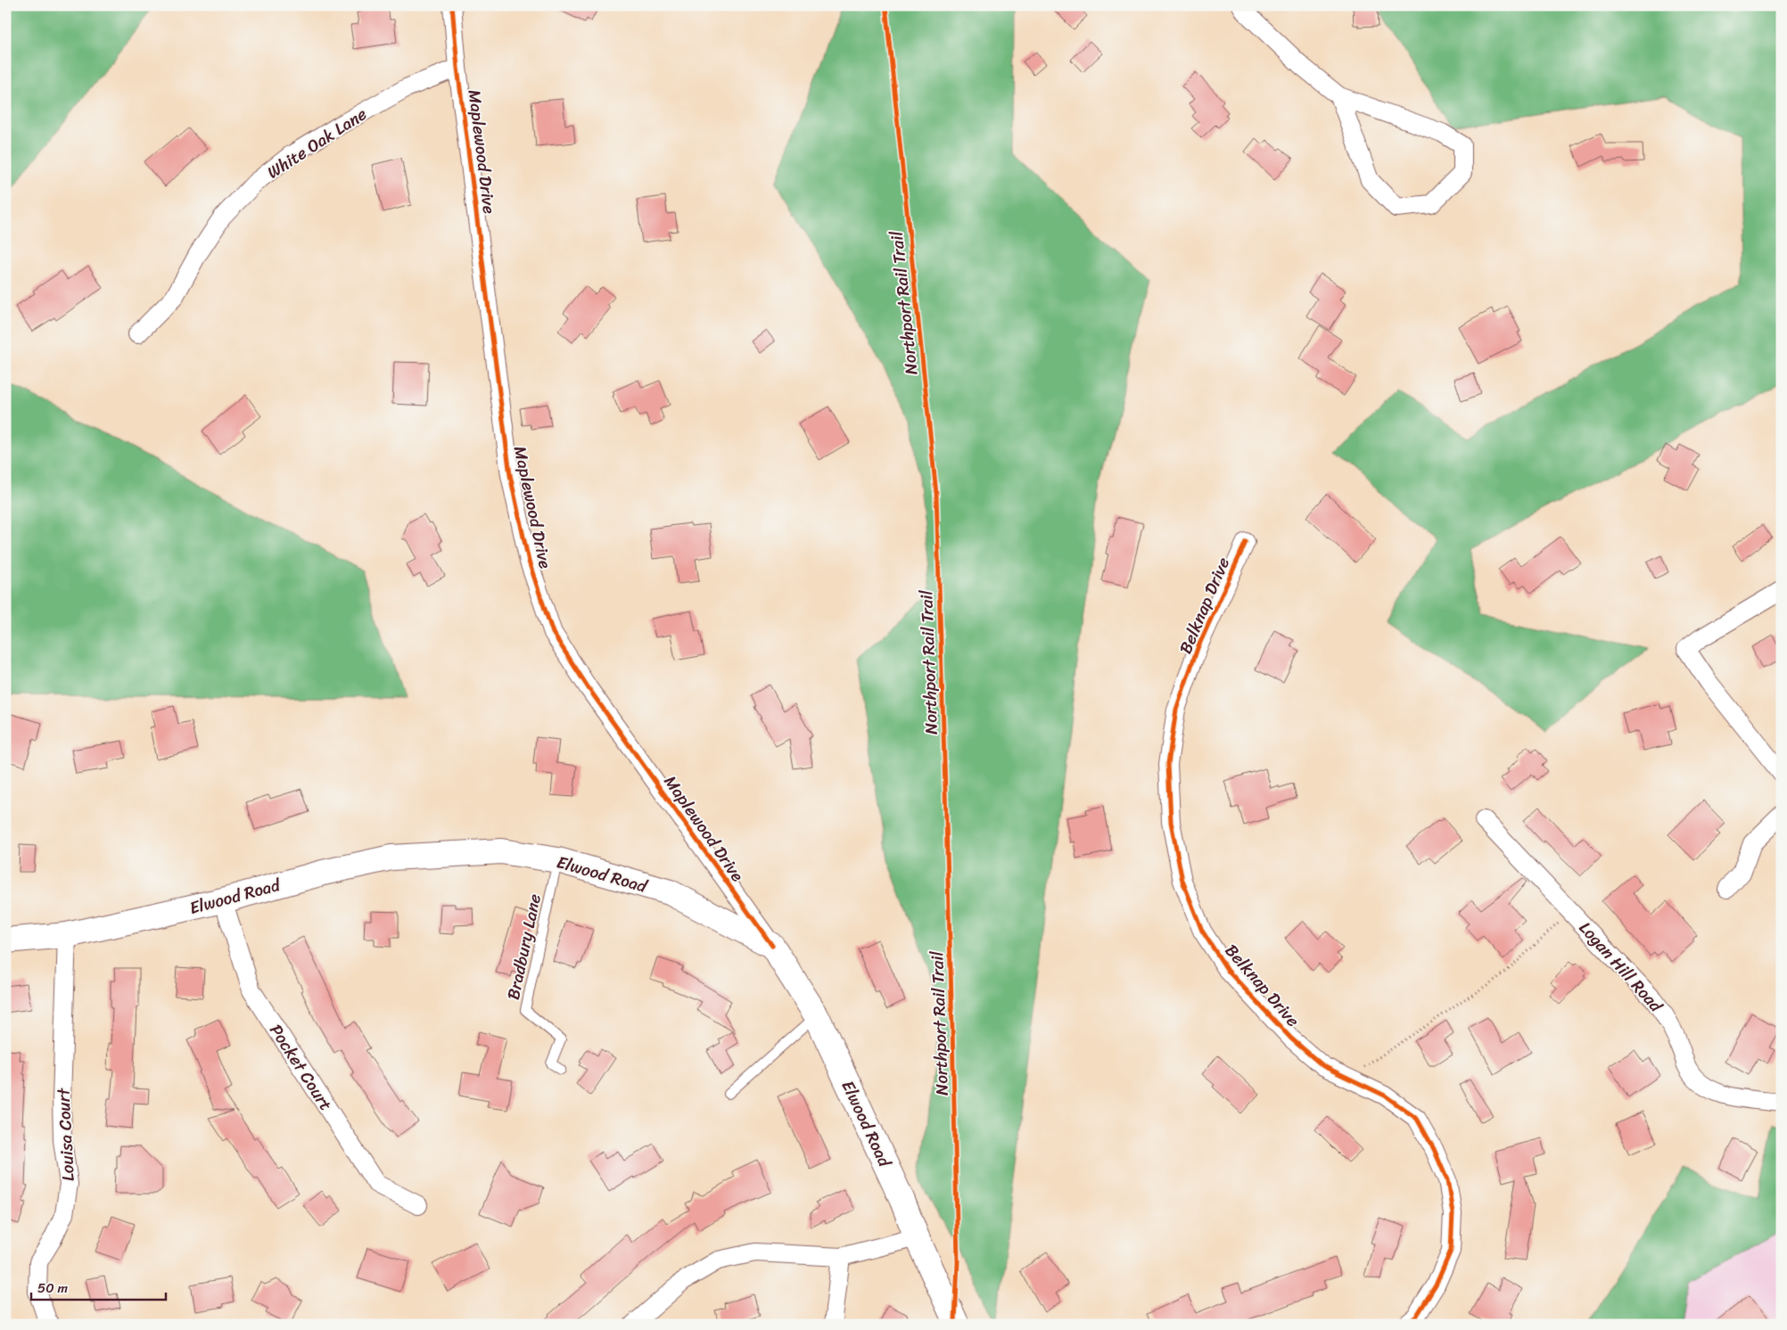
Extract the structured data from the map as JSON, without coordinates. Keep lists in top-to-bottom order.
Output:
{
  "streets": {
    "main road": ["Elwood Road"],
    "street": [
      "White Oak Lane",
      "Maplewood Drive",
      "Belknap Drive",
      "Logan Hill Road",
      "Pocket Court",
      "Louisa Court"
    ],
    "lane": ["Bradbury Lane"],
    "cycle path": ["Northport Rail Trail"]
  },
  "crossings": [
    ["White Oak Lane", "Maplewood Drive"],
    ["Maplewood Drive", "Elwood Road"],
    ["Elwood Road", "Bradbury Lane"],
    ["Elwood Road", "Pocket Court"],
    ["Elwood Road", "Louisa Court"]
  ],
  "scale_bar": "50 m"
}
